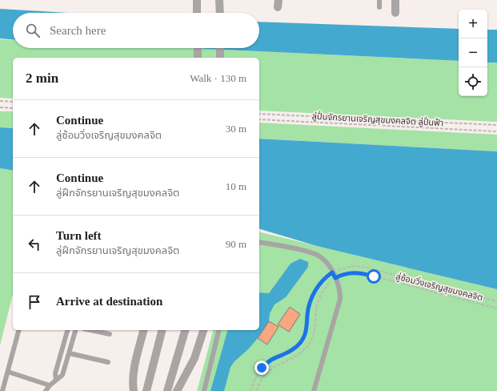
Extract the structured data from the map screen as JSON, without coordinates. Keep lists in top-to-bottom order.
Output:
{
  "streets": {
    "path": ["ลู่ปั่นจักรยานเจริญสุขมงคลจิต ลู่ปั่นฟ้า", "ลู่ซ้อมวิ่งเจริญสุขมงคลจิต"]
  },
  "page": {
    "map_buttons": ["+", "−"],
    "search": "Search here",
    "heading": ["2 min", "Walk · 130 m"],
    "list": [
      ["Continue", "ลู่ซ้อมวิ่งเจริญสุขมงคลจิต", "30 m"],
      ["Continue", "ลู่ฝึกจักรยานเจริญสุขมงคลจิต", "10 m"],
      ["Turn left", "ลู่ฝึกจักรยานเจริญสุขมงคลจิต", "90 m"],
      "Arrive at destination"
    ]
  }
}
